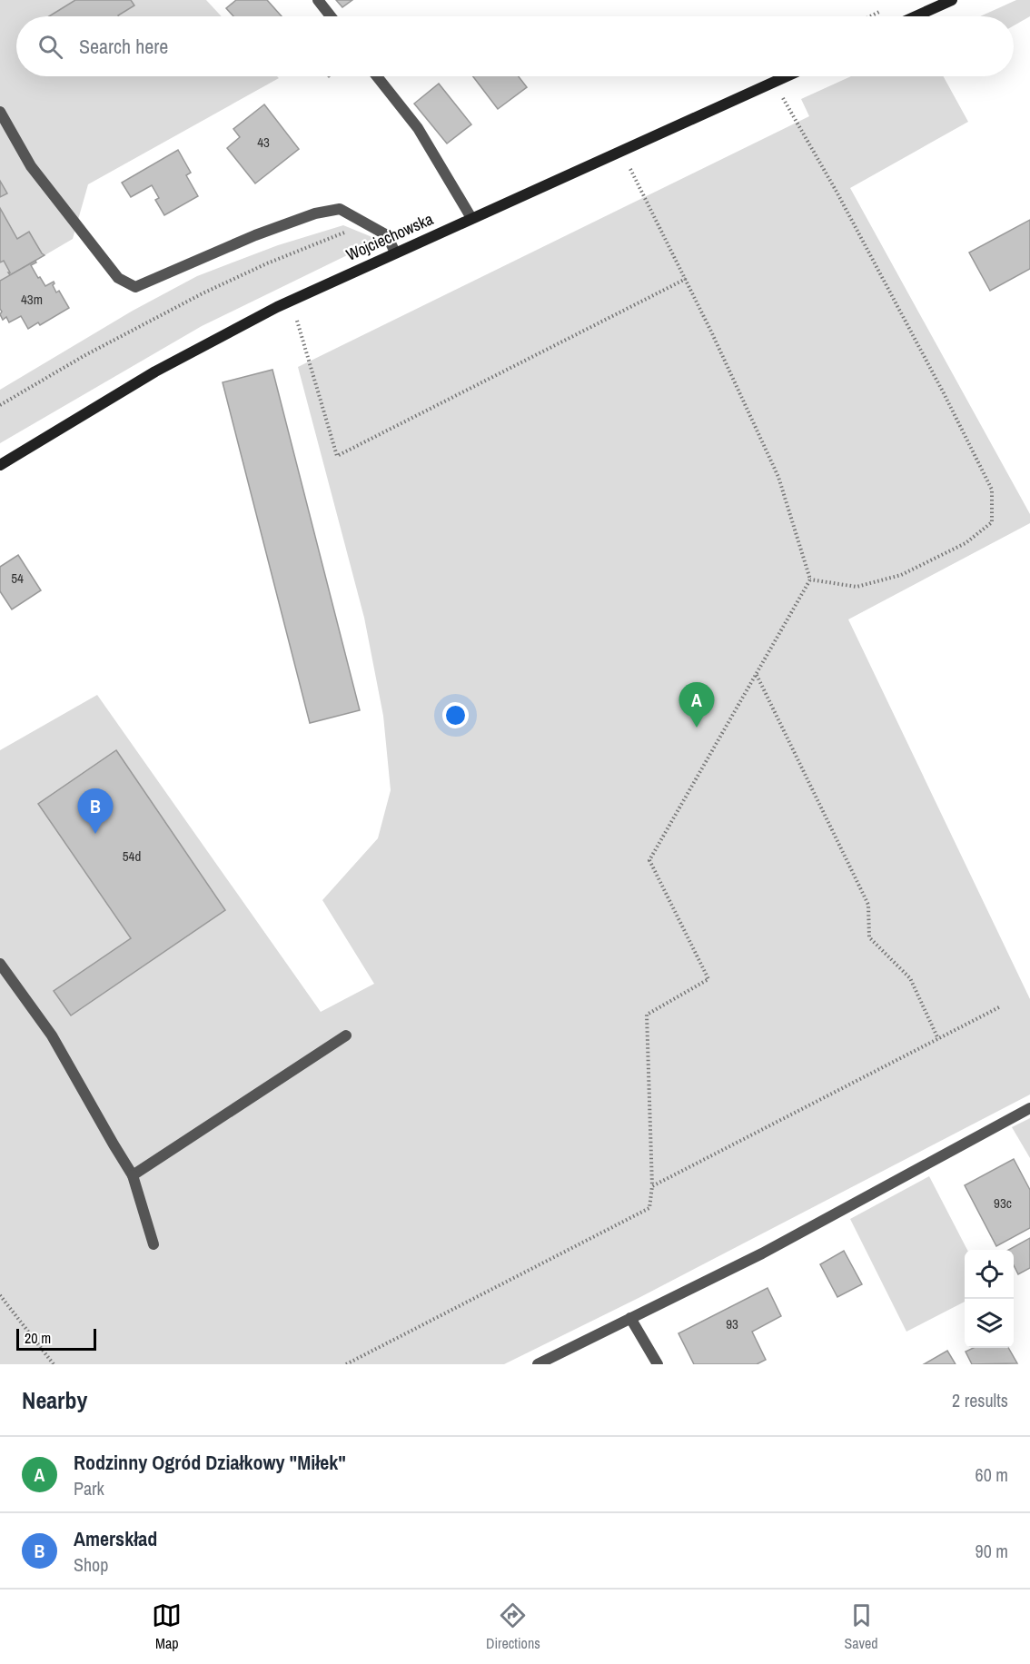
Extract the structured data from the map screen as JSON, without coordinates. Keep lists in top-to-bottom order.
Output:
{
  "streets": {
    "street": ["Wojciechowska"]
  },
  "house_numbers": [
    "43",
    "43m",
    "54",
    "54d",
    "93c",
    "93"
  ],
  "scale_bar": "20 m",
  "page": {
    "search": "Search here",
    "pins": ["A", "B"],
    "scale": "20 m",
    "heading": ["Nearby", "2 results"],
    "list": [
      {
        "mark": "A",
        "name": "Rodzinny Ogród Działkowy \"Miłek\"",
        "note": "Park",
        "value": "60 m"
      },
      {
        "mark": "B",
        "name": "Amerskład",
        "note": "Shop",
        "value": "90 m"
      }
    ],
    "nav": ["Map", "Directions", "Saved"]
  }
}
